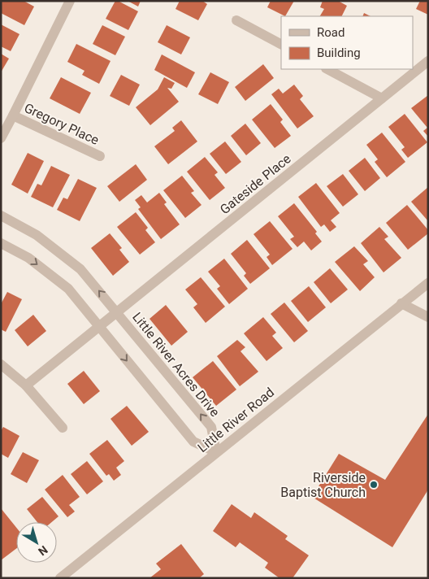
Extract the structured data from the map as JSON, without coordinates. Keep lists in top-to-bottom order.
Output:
{
  "streets": {
    "street": [
      "Gregory Place",
      "Gateside Place",
      "Little River Acres Drive",
      "Little River Road"
    ]
  },
  "crossings": [
    ["Gateside Place", "Little River Acres Drive"],
    ["Little River Acres Drive", "Little River Road"]
  ],
  "places": ["Riverside Baptist Church"],
  "legend": ["Road", "Building"],
  "north": "bottom right"
}
